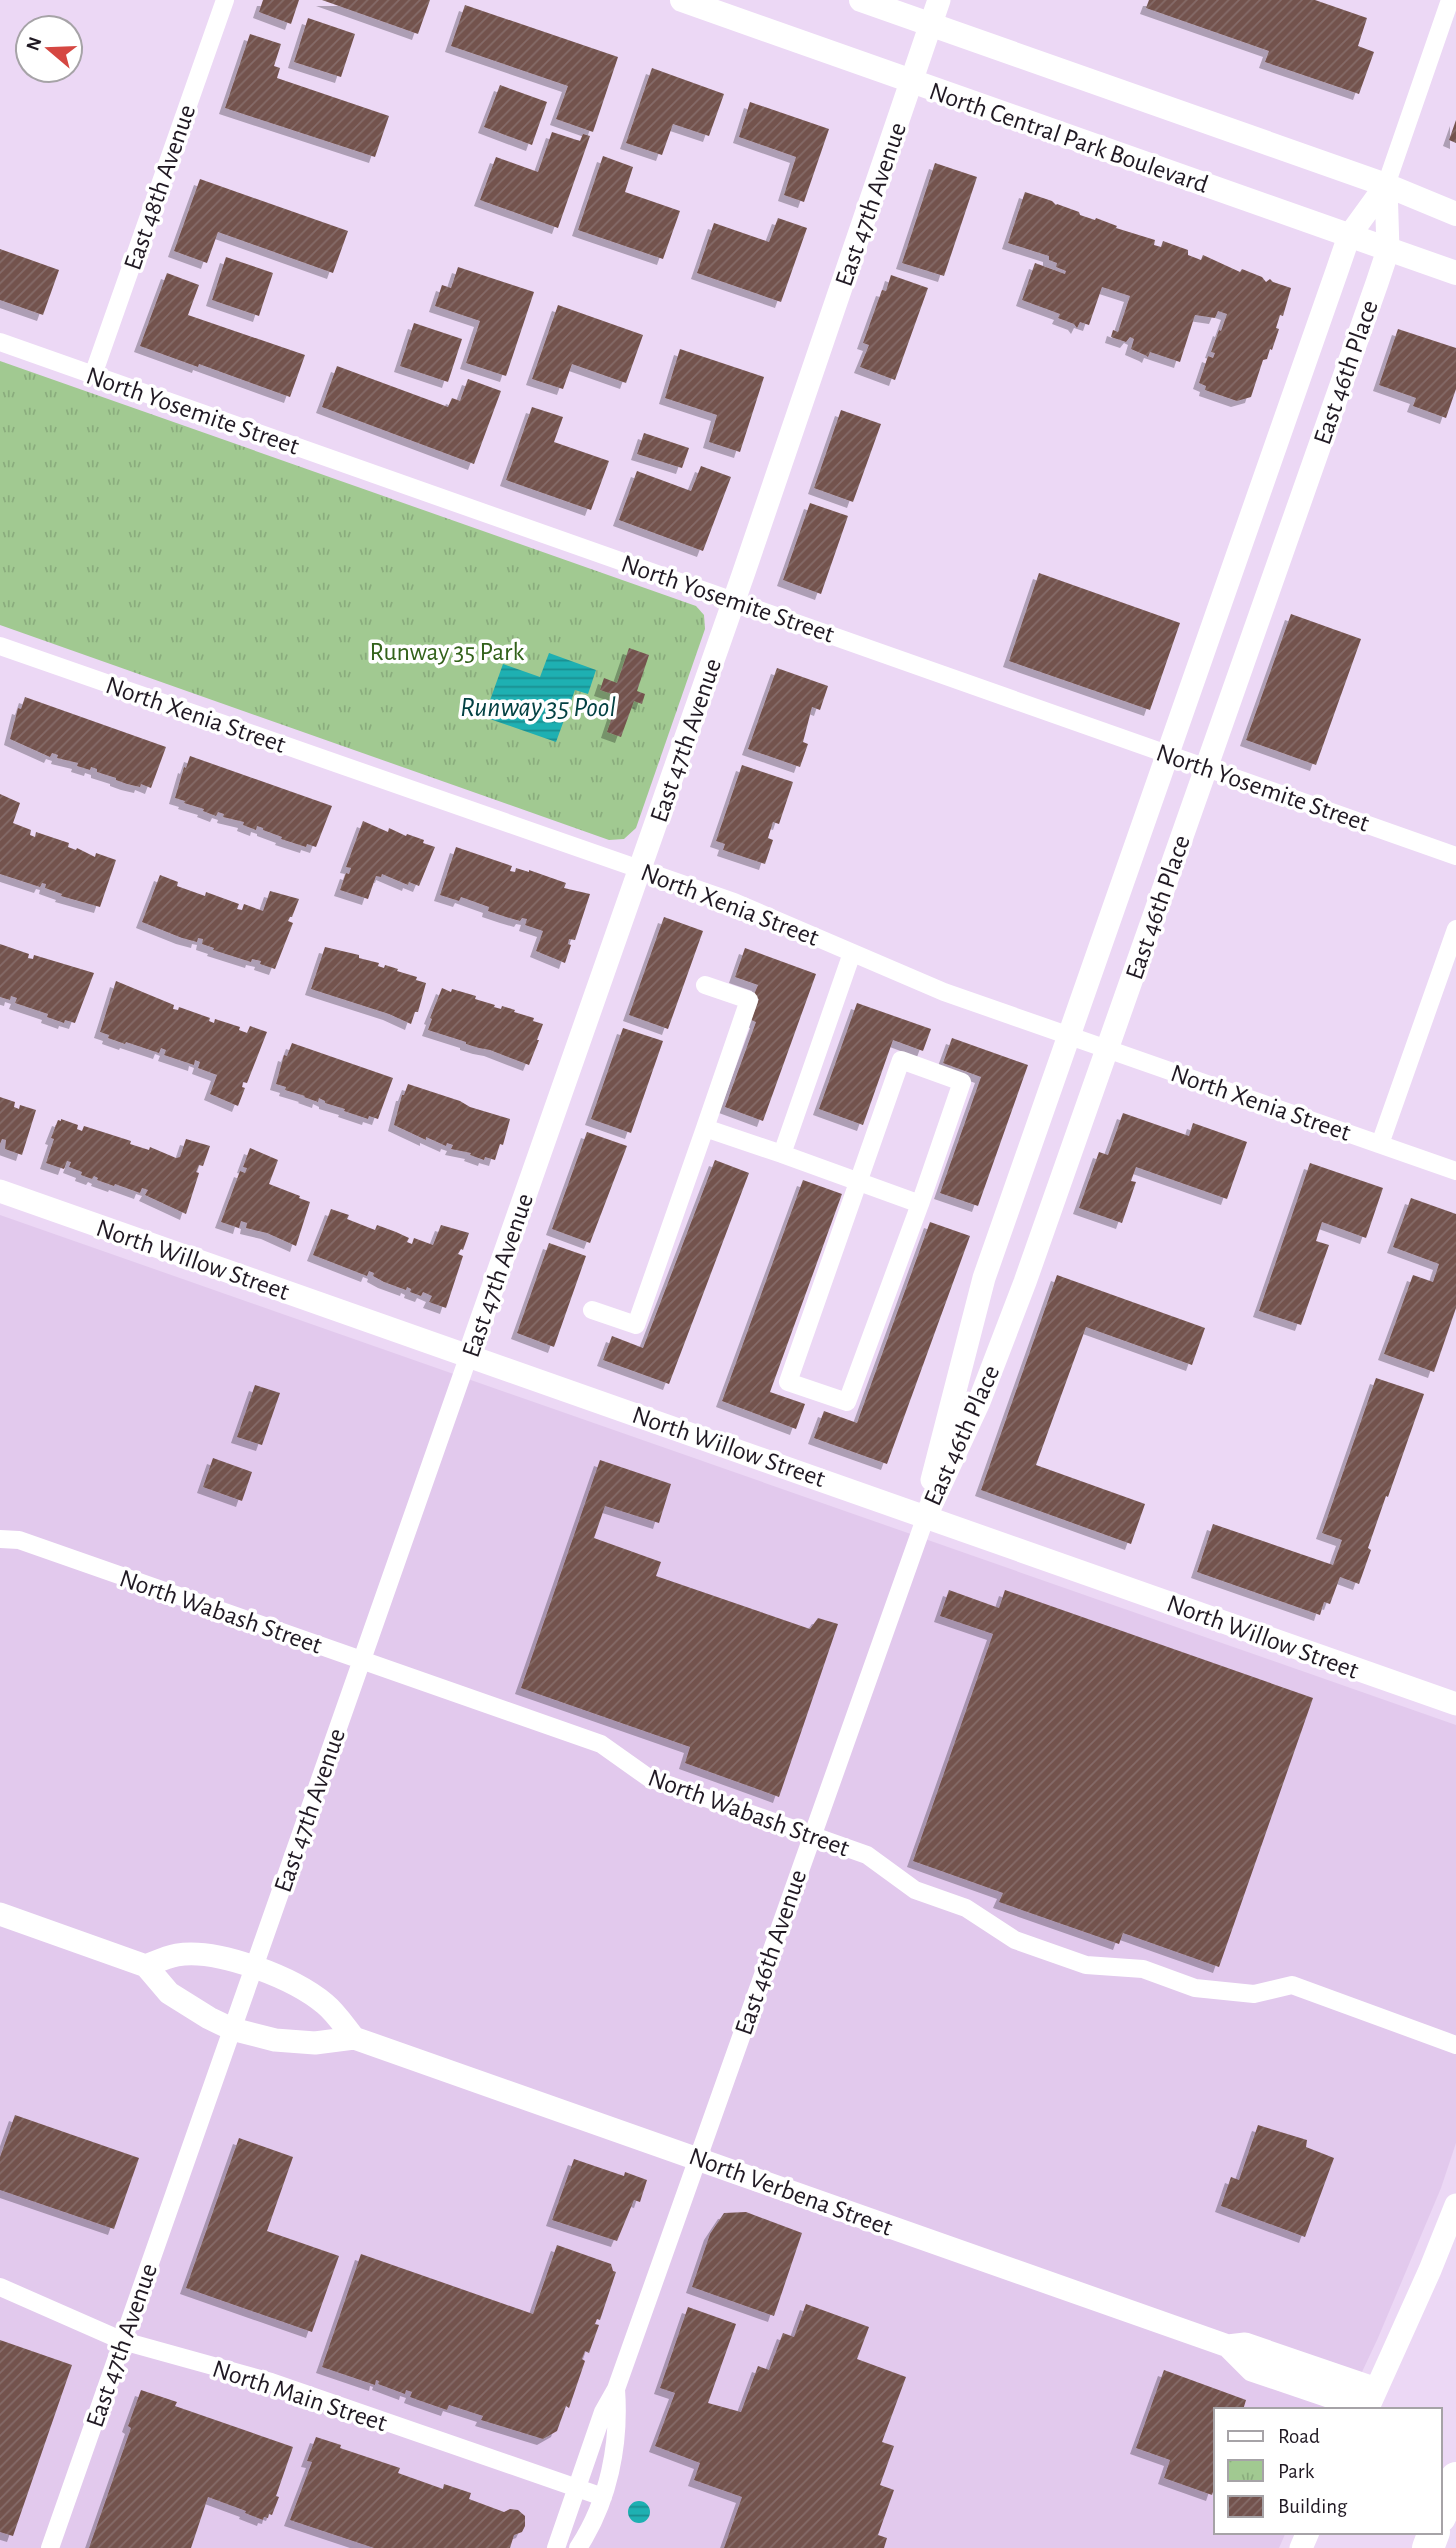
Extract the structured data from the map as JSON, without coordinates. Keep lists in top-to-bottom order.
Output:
{
  "streets": {
    "main road": ["North Central Park Boulevard"],
    "street": [
      "East 48th Avenue",
      "East 47th Avenue",
      "East 46th Place",
      "North Yosemite Street",
      "North Xenia Street",
      "North Willow Street",
      "North Wabash Street",
      "East 46th Avenue",
      "North Verbena Street",
      "North Main Street"
    ]
  },
  "crossings": [
    ["North Central Park Boulevard", "East 47th Avenue"],
    ["North Central Park Boulevard", "East 46th Place"],
    ["East 48th Avenue", "North Yosemite Street"],
    ["East 47th Avenue", "North Yosemite Street"],
    ["East 47th Avenue", "North Xenia Street"],
    ["East 47th Avenue", "North Willow Street"],
    ["East 47th Avenue", "North Wabash Street"],
    ["East 47th Avenue", "North Verbena Street"],
    ["East 47th Avenue", "North Main Street"],
    ["East 46th Place", "North Yosemite Street"],
    ["East 46th Place", "North Xenia Street"],
    ["East 46th Place", "North Willow Street"],
    ["East 46th Place", "East 46th Avenue"],
    ["North Willow Street", "East 46th Avenue"],
    ["North Wabash Street", "East 46th Avenue"],
    ["East 46th Avenue", "North Verbena Street"],
    ["East 46th Avenue", "North Main Street"]
  ],
  "water": ["Runway 35 Pool"],
  "parks": ["Runway 35 Park"],
  "legend": ["Road", "Park", "Building"],
  "north": "left"
}
